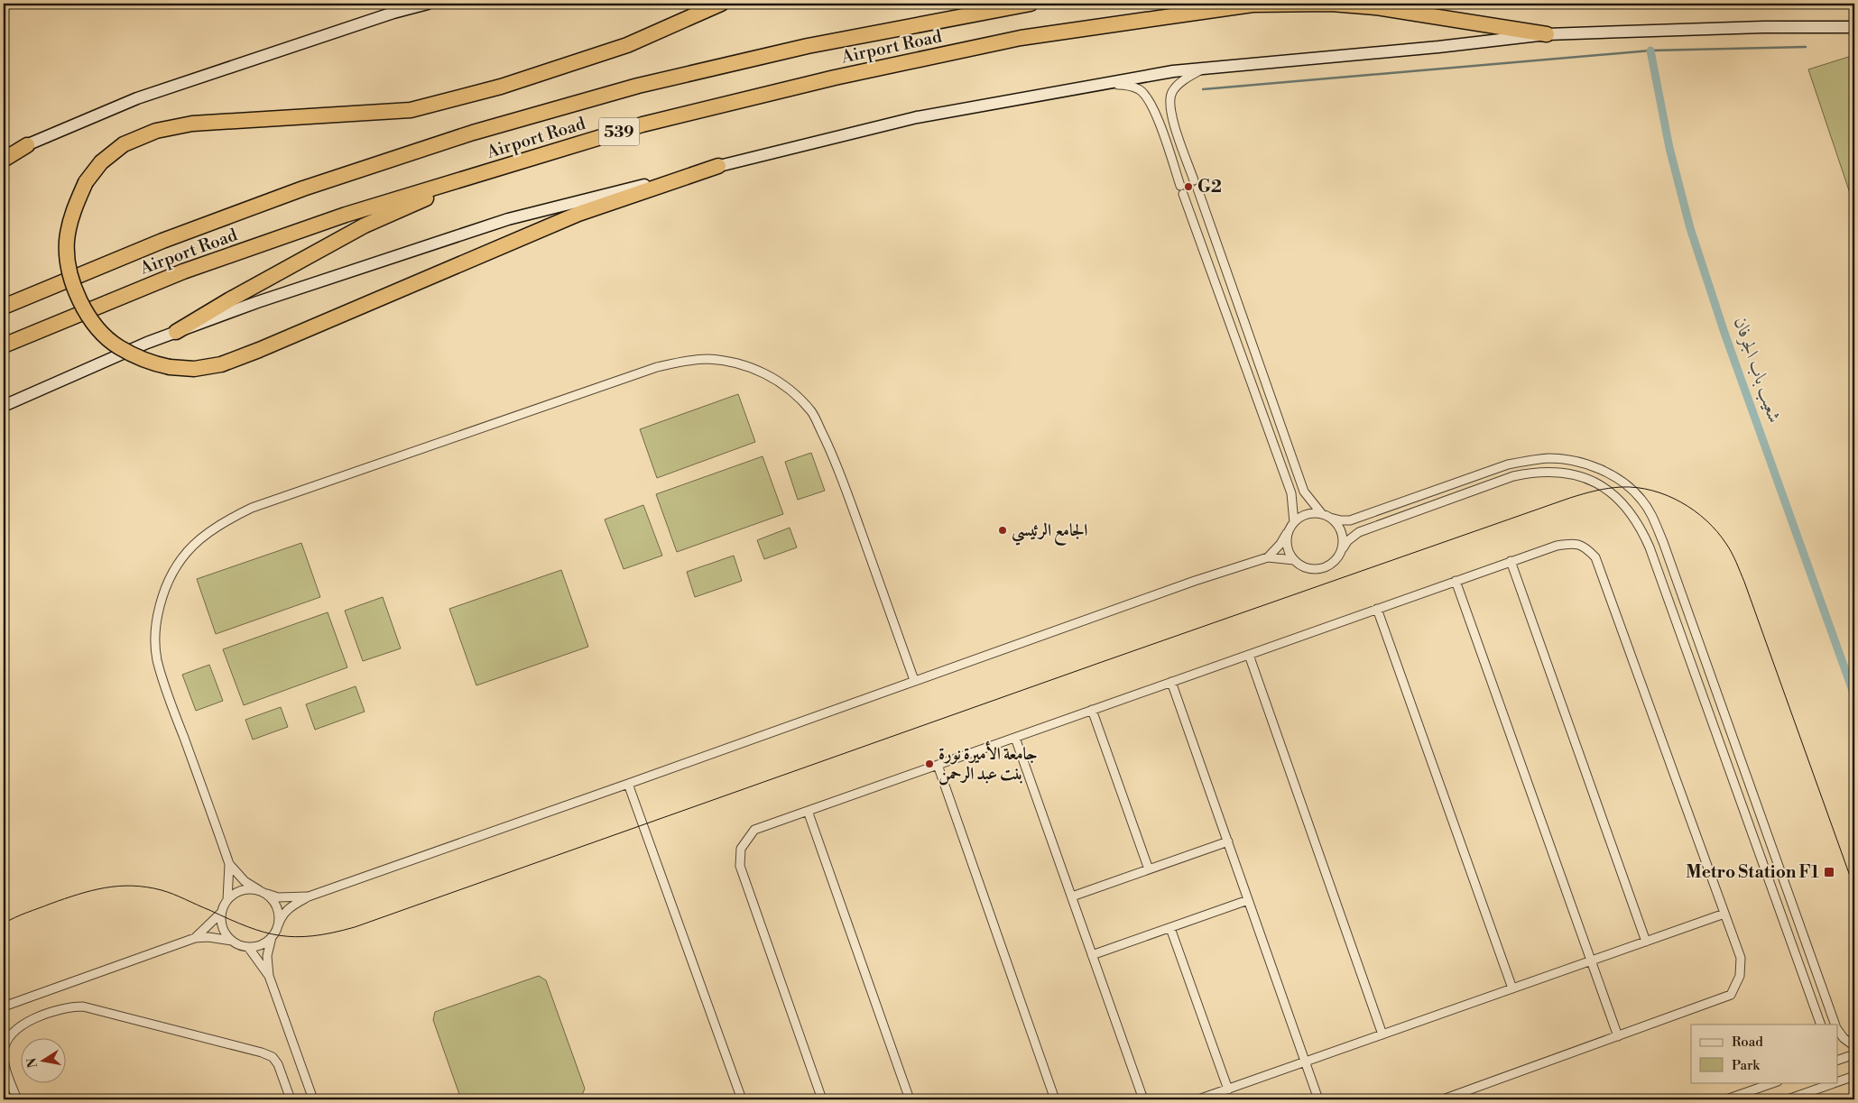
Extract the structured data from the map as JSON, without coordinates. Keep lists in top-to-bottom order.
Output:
{
  "streets": {
    "highway": ["Airport Road", "539"]
  },
  "water": ["شعيب باب الجرفان"],
  "places": {
    "other": ["G2", "الجامع الرئيسي", "جامعة الأميرة نورة بنت عبد الرحمن"],
    "transit": ["Metro Station F1"]
  },
  "legend": ["Road", "Park"],
  "north": "left"
}
